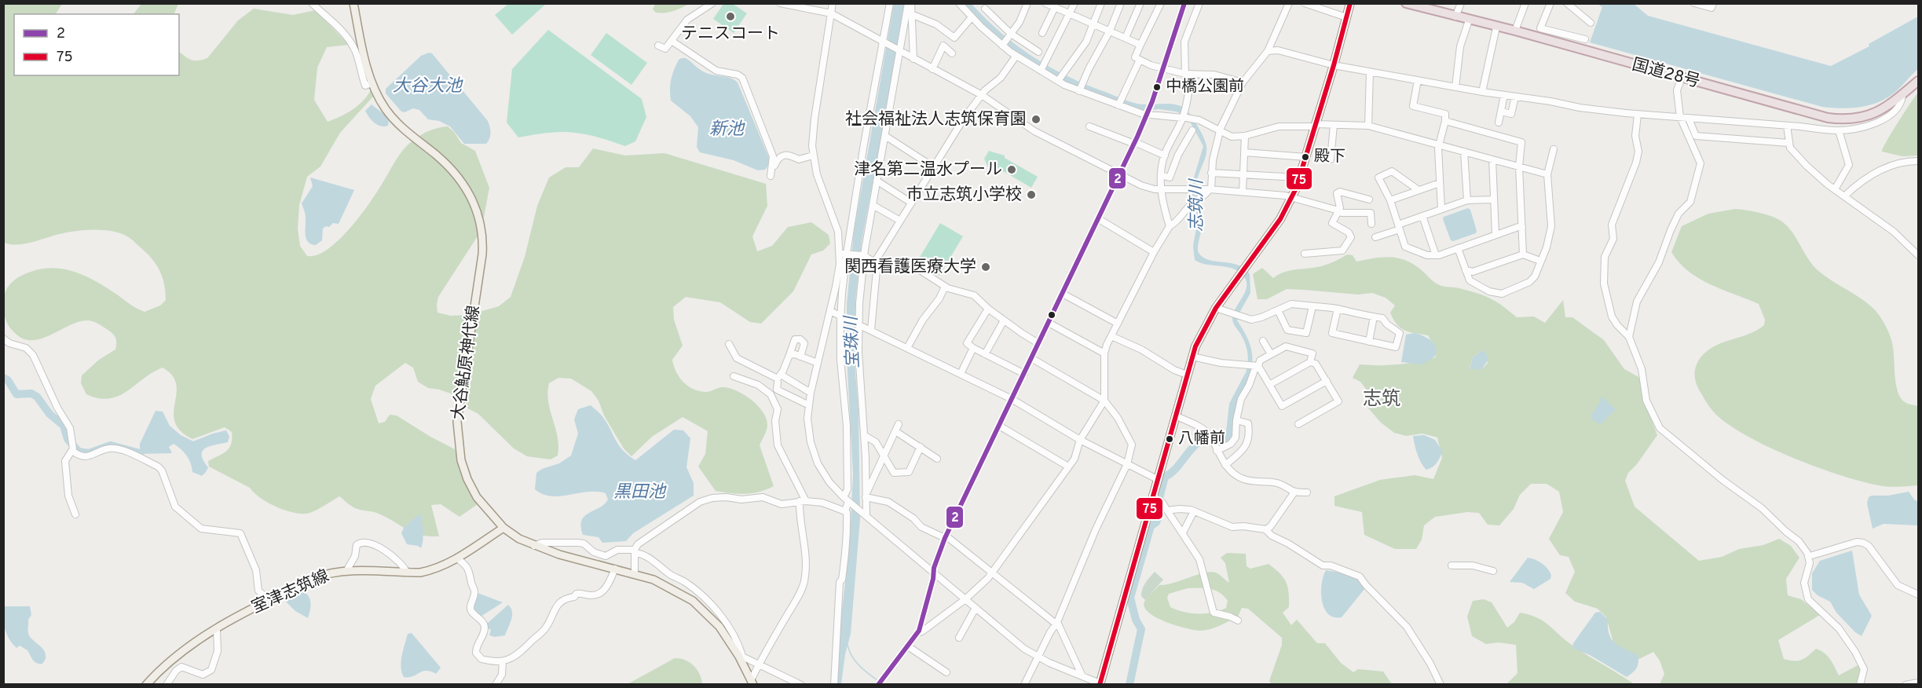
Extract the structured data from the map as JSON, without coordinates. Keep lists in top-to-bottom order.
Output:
{
  "streets": {
    "highway": ["国道28号"],
    "main road": ["大谷鮎原神代線", "室津志筑線"]
  },
  "crossings": [
    ["大谷鮎原神代線", "室津志筑線"]
  ],
  "districts": ["志筑"],
  "water": [
    "大谷大池",
    "新池",
    "志筑川",
    "宝珠川",
    "黒田池"
  ],
  "places": [
    "テニスコート",
    "中橋公園前",
    "社会福祉法人志筑保育園",
    "殿下",
    "津名第二温水プール",
    "市立志筑小学校",
    "関西看護医療大学",
    "八幡前"
  ],
  "lines": ["transit line 2", "transit line 75"],
  "legend": ["2", "75"]
}
